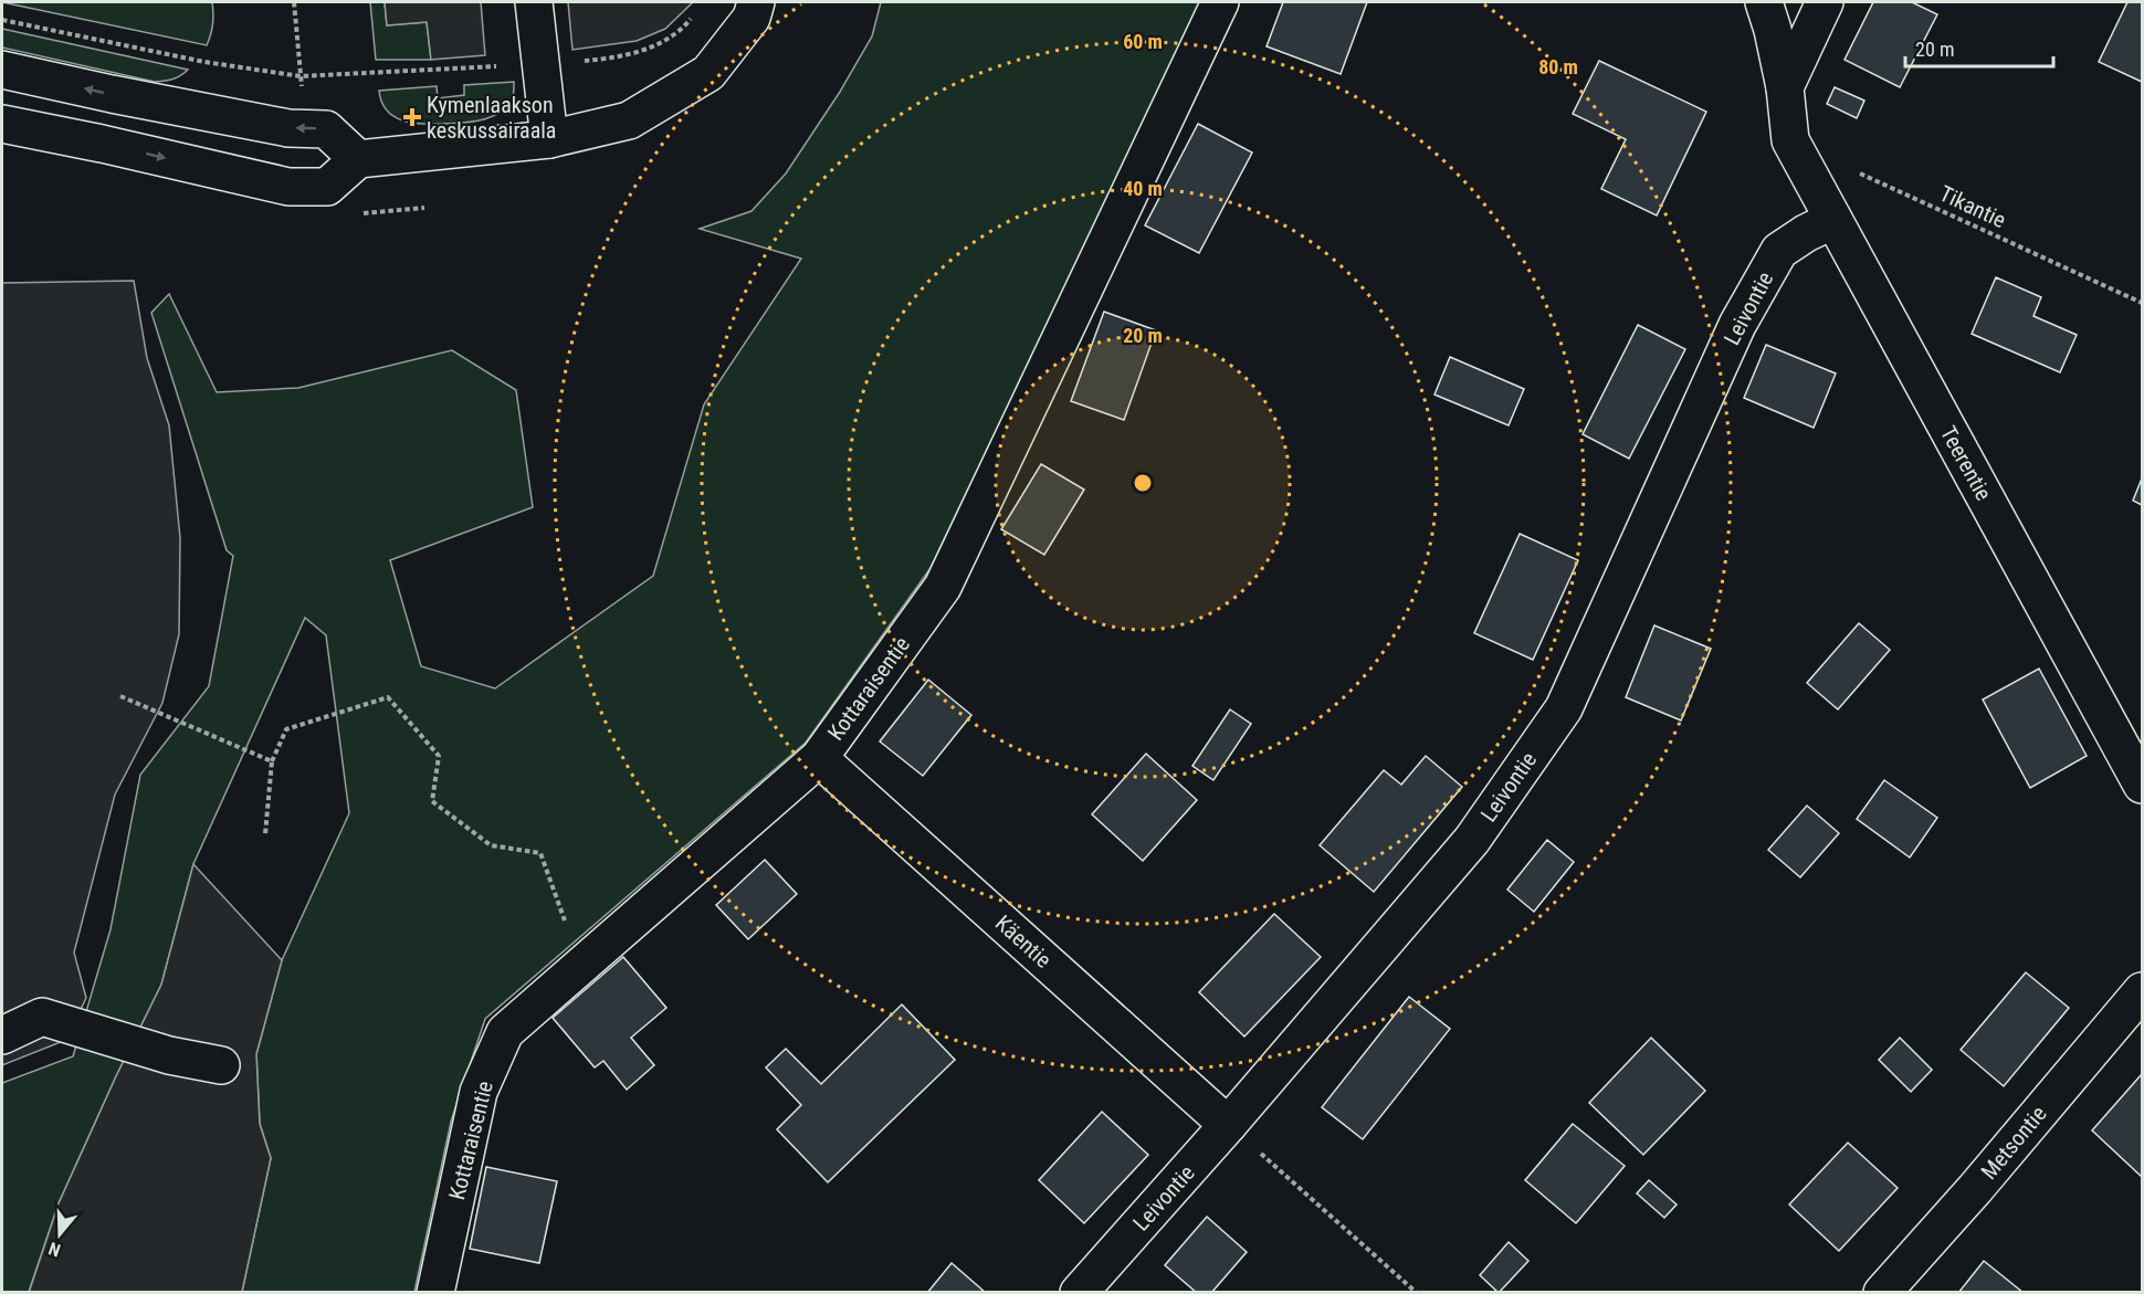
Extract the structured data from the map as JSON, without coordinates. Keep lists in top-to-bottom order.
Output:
{
  "streets": {
    "street": [
      "Leivontie",
      "Teerentie",
      "Kottaraisentie",
      "Käentie",
      "Metsontie"
    ],
    "path": ["Tikantie"]
  },
  "crossings": [
    ["Tikantie", "Teerentie"],
    ["Leivontie", "Teerentie"],
    ["Leivontie", "Käentie"],
    ["Kottaraisentie", "Käentie"]
  ],
  "places": {
    "health": ["Kymenlaakson keskussairaala"]
  },
  "scale_bar": "20 m",
  "north": "bottom",
  "rings": [
    "60 m",
    "80 m",
    "40 m",
    "20 m"
  ]
}
